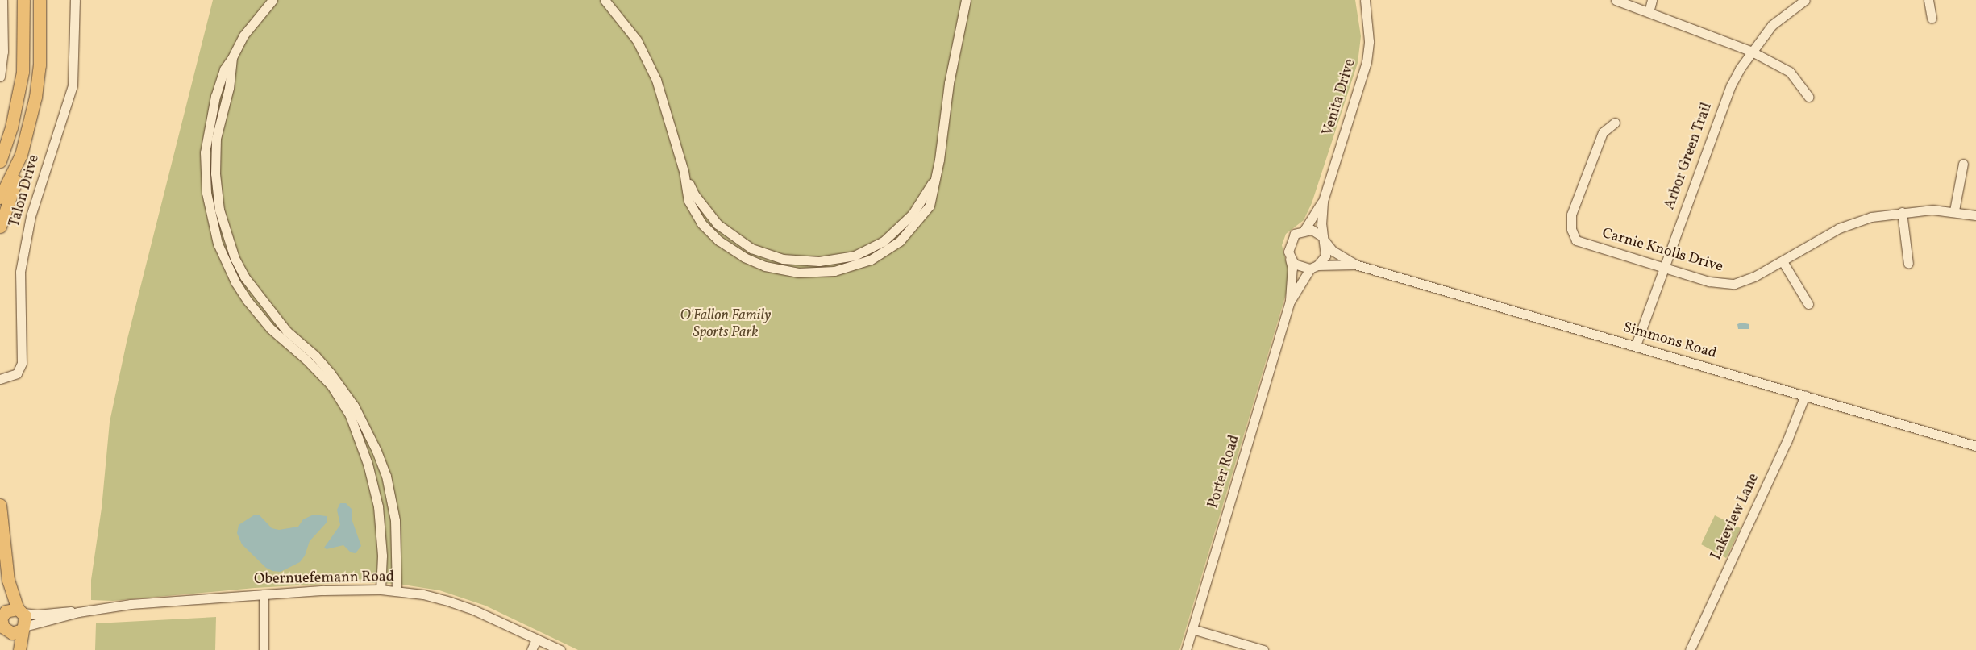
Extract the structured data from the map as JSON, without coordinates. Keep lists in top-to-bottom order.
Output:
{
  "streets": {
    "street": [
      "Venita Drive",
      "Arbor Green Trail",
      "Talon Drive",
      "Carnie Knolls Drive",
      "Simmons Road",
      "Porter Road",
      "Lakeview Lane",
      "Obernuefemann Road"
    ]
  },
  "crossings": [
    ["Venita Drive", "Simmons Road"],
    ["Venita Drive", "Porter Road"],
    ["Arbor Green Trail", "Carnie Knolls Drive"],
    ["Arbor Green Trail", "Simmons Road"],
    ["Simmons Road", "Porter Road"],
    ["Simmons Road", "Lakeview Lane"]
  ],
  "parks": ["O'Fallon Family Sports Park"]
}
